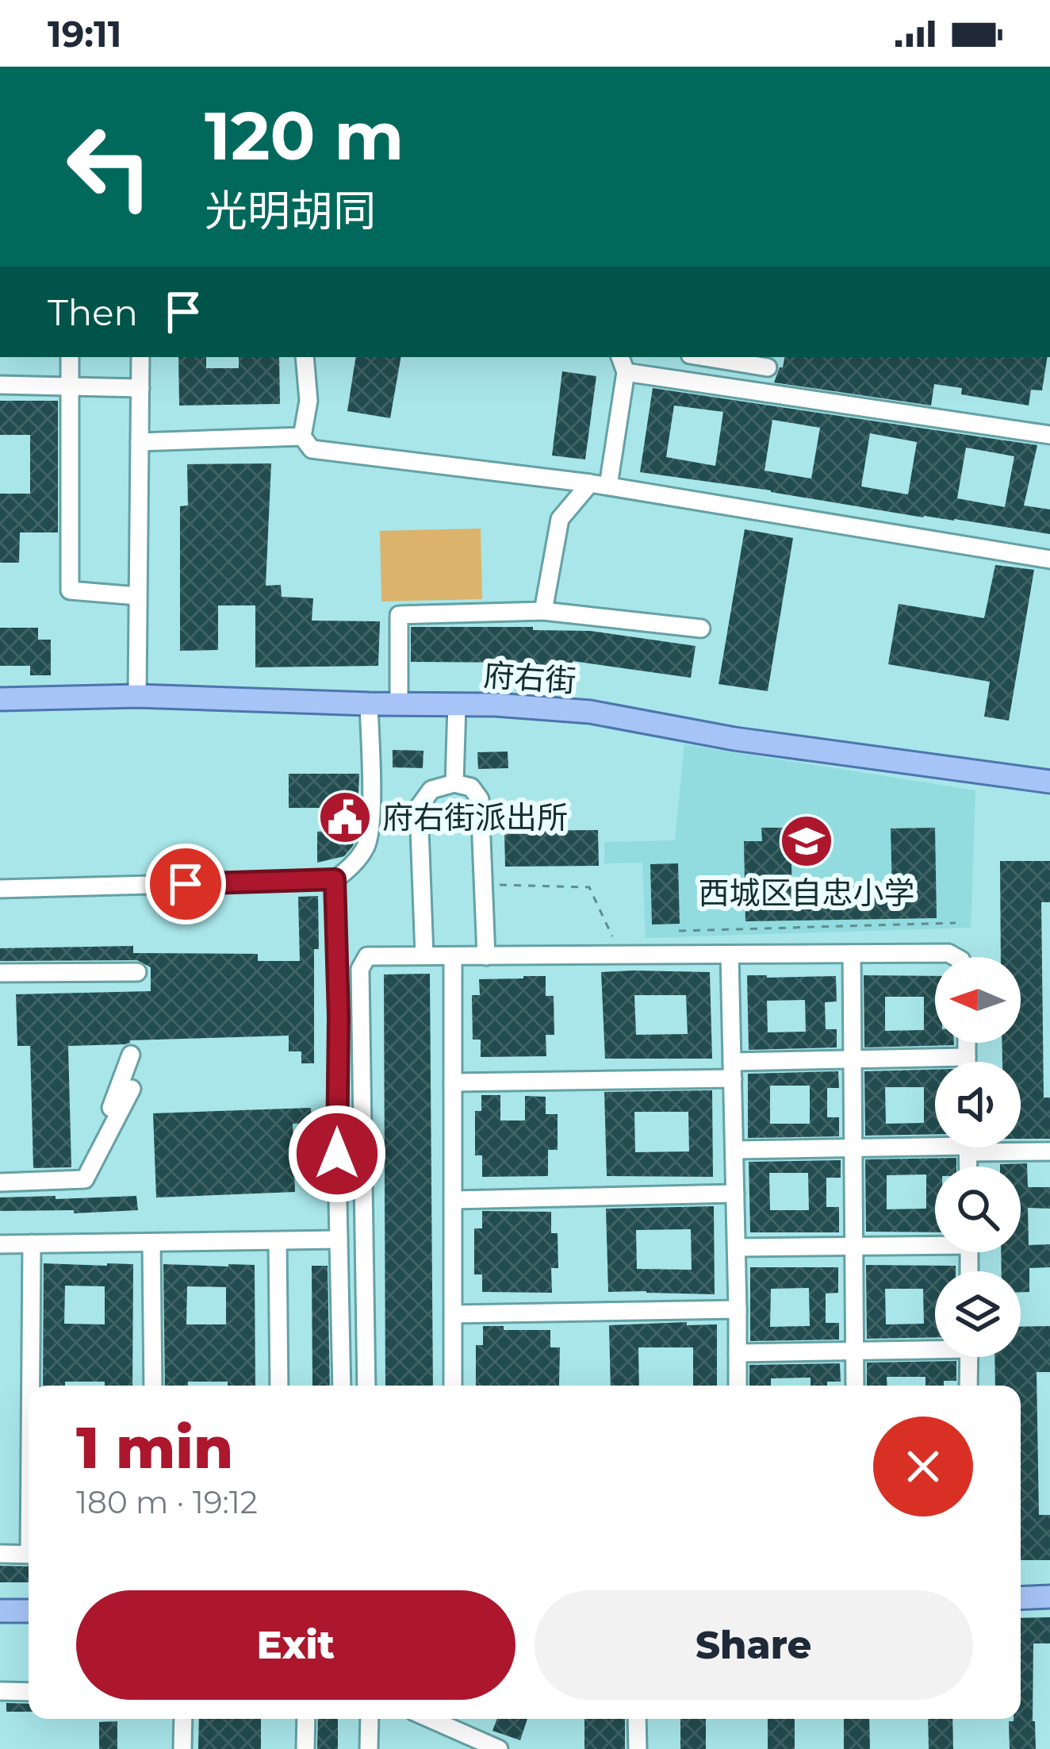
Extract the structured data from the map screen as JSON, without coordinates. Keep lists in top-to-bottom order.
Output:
{
  "streets": {
    "main road": ["府右街"]
  },
  "places": {
    "public building": ["府右街派出所"],
    "school or university": ["西城区自忠小学"]
  },
  "north": "left",
  "page": {
    "status": "19:11",
    "turn": ["120 m", "光明胡同"],
    "then": "Then",
    "heading": ["1 min", "180 m · 19:12"],
    "buttons": ["Exit", "Share"]
  }
}
